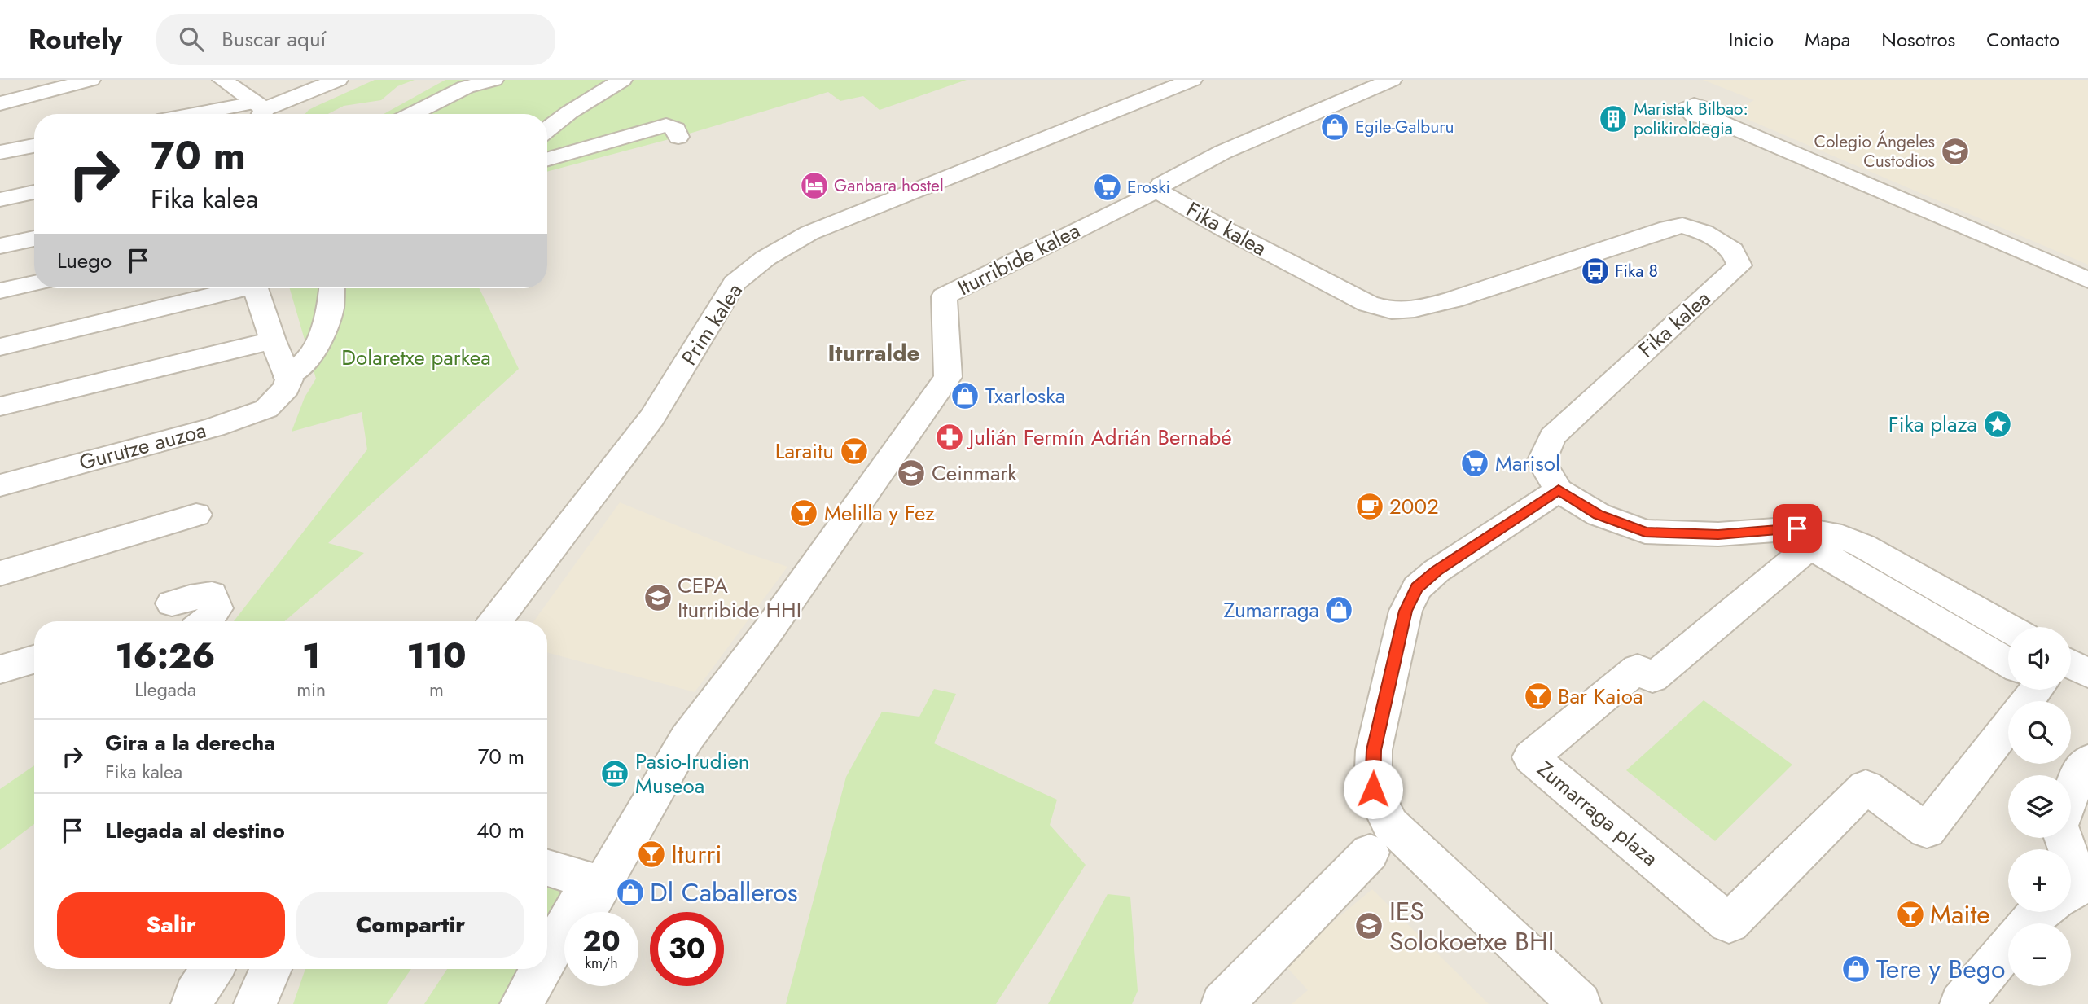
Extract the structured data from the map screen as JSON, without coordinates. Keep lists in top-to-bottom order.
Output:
{
  "streets": {
    "street": [
      "Fika kalea",
      "Iturribide kalea",
      "Prim kalea",
      "Gurutze auzoa",
      "Zumarraga plaza"
    ]
  },
  "crossings": [
    ["Fika kalea", "Iturribide kalea"]
  ],
  "districts": ["Iturralde"],
  "parks": ["Dolaretxe parkea"],
  "places": {
    "building": ["Maristak Bilbao: polikiroldegia"],
    "shop": [
      "Egile-Galburu",
      "Txarloska",
      "Zumarraga",
      "Dl Caballeros",
      "Tere y Bego"
    ],
    "school or university": [
      "Colegio Ángeles Custodios",
      "Ceinmark",
      "CEPA Iturribide HHI",
      "IES Solokoetxe BHI"
    ],
    "hotel": ["Ganbara hostel"],
    "supermarket": ["Eroski", "Marisol"],
    "bus stop": ["Fika 8"],
    "place": ["Fika plaza"],
    "pharmacy": ["Julián Fermín Adrián Bernabé"],
    "bar": [
      "Laraitu",
      "Melilla y Fez",
      "Bar Kaioa",
      "Iturri",
      "Maite"
    ],
    "cafe": ["2002"],
    "museum": ["Pasio-Irudien Museoa"]
  },
  "page": {
    "header": "Routely",
    "search": "Buscar aquí",
    "nav": [
      "Inicio",
      "Mapa",
      "Nosotros",
      "Contacto"
    ],
    "turn": ["70 m", "Fika kalea"],
    "then": "Luego",
    "eta": [
      "16:26",
      "Llegada",
      "1",
      "min",
      "110",
      "m"
    ],
    "map_buttons": ["+", "−"],
    "list": [
      {
        "name": "Gira a la derecha",
        "note": "Fika kalea",
        "value": "70 m"
      },
      {
        "name": "Llegada al destino",
        "value": "40 m"
      }
    ],
    "buttons": ["Salir", "Compartir"],
    "speed": "20 km/h",
    "limit": "30"
  }
}
